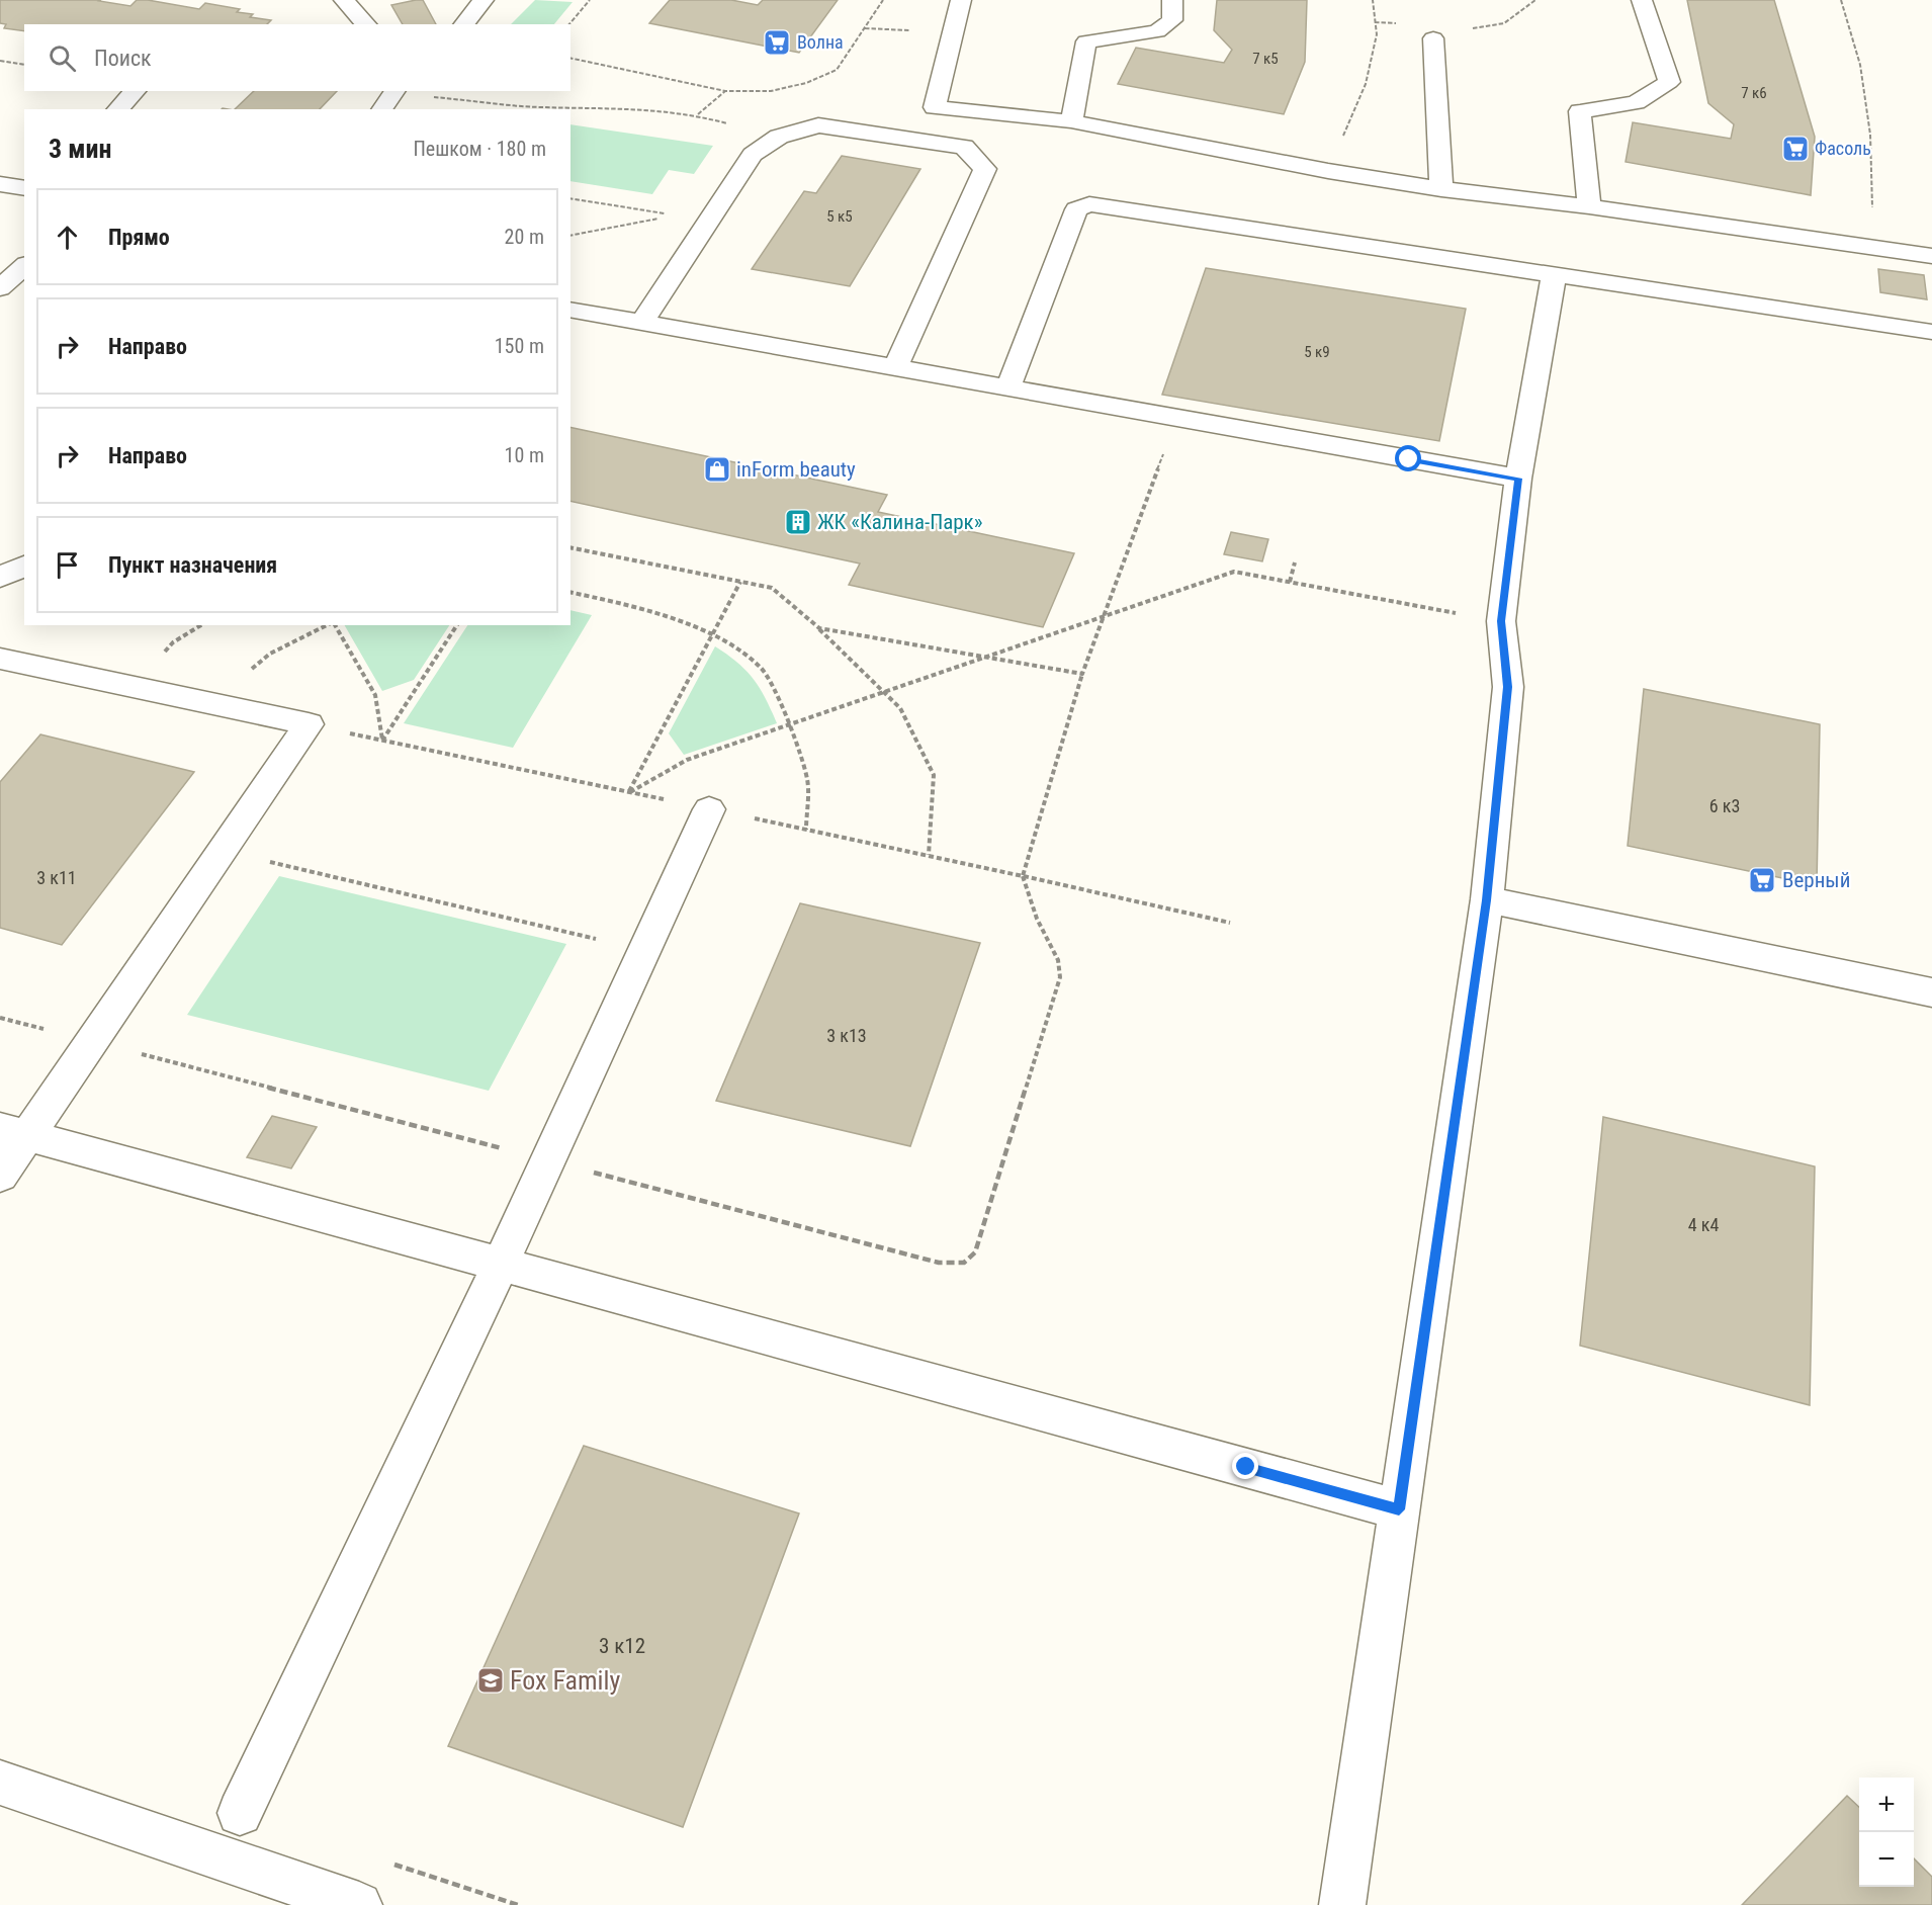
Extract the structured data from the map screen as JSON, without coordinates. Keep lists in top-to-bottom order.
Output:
{
  "places": {
    "supermarket": ["Волна", "Фасоль", "Верный"],
    "shop": ["inForm beauty"],
    "building": ["ЖК «Калина-Парк»"],
    "school or university": ["Fox Family"]
  },
  "house_numbers": [
    "7 к5",
    "7 к6",
    "5 к5",
    "5 к9",
    "6 к3",
    "3 к11",
    "3 к13",
    "4 к4",
    "3 к12"
  ],
  "page": {
    "search": "Поиск",
    "heading": ["3 мин", "Пешком · 180 m"],
    "list": [
      ["Прямо", "20 m"],
      ["Направо", "150 m"],
      ["Направо", "10 m"],
      "Пункт назначения"
    ],
    "map_buttons": ["+", "−"]
  }
}
